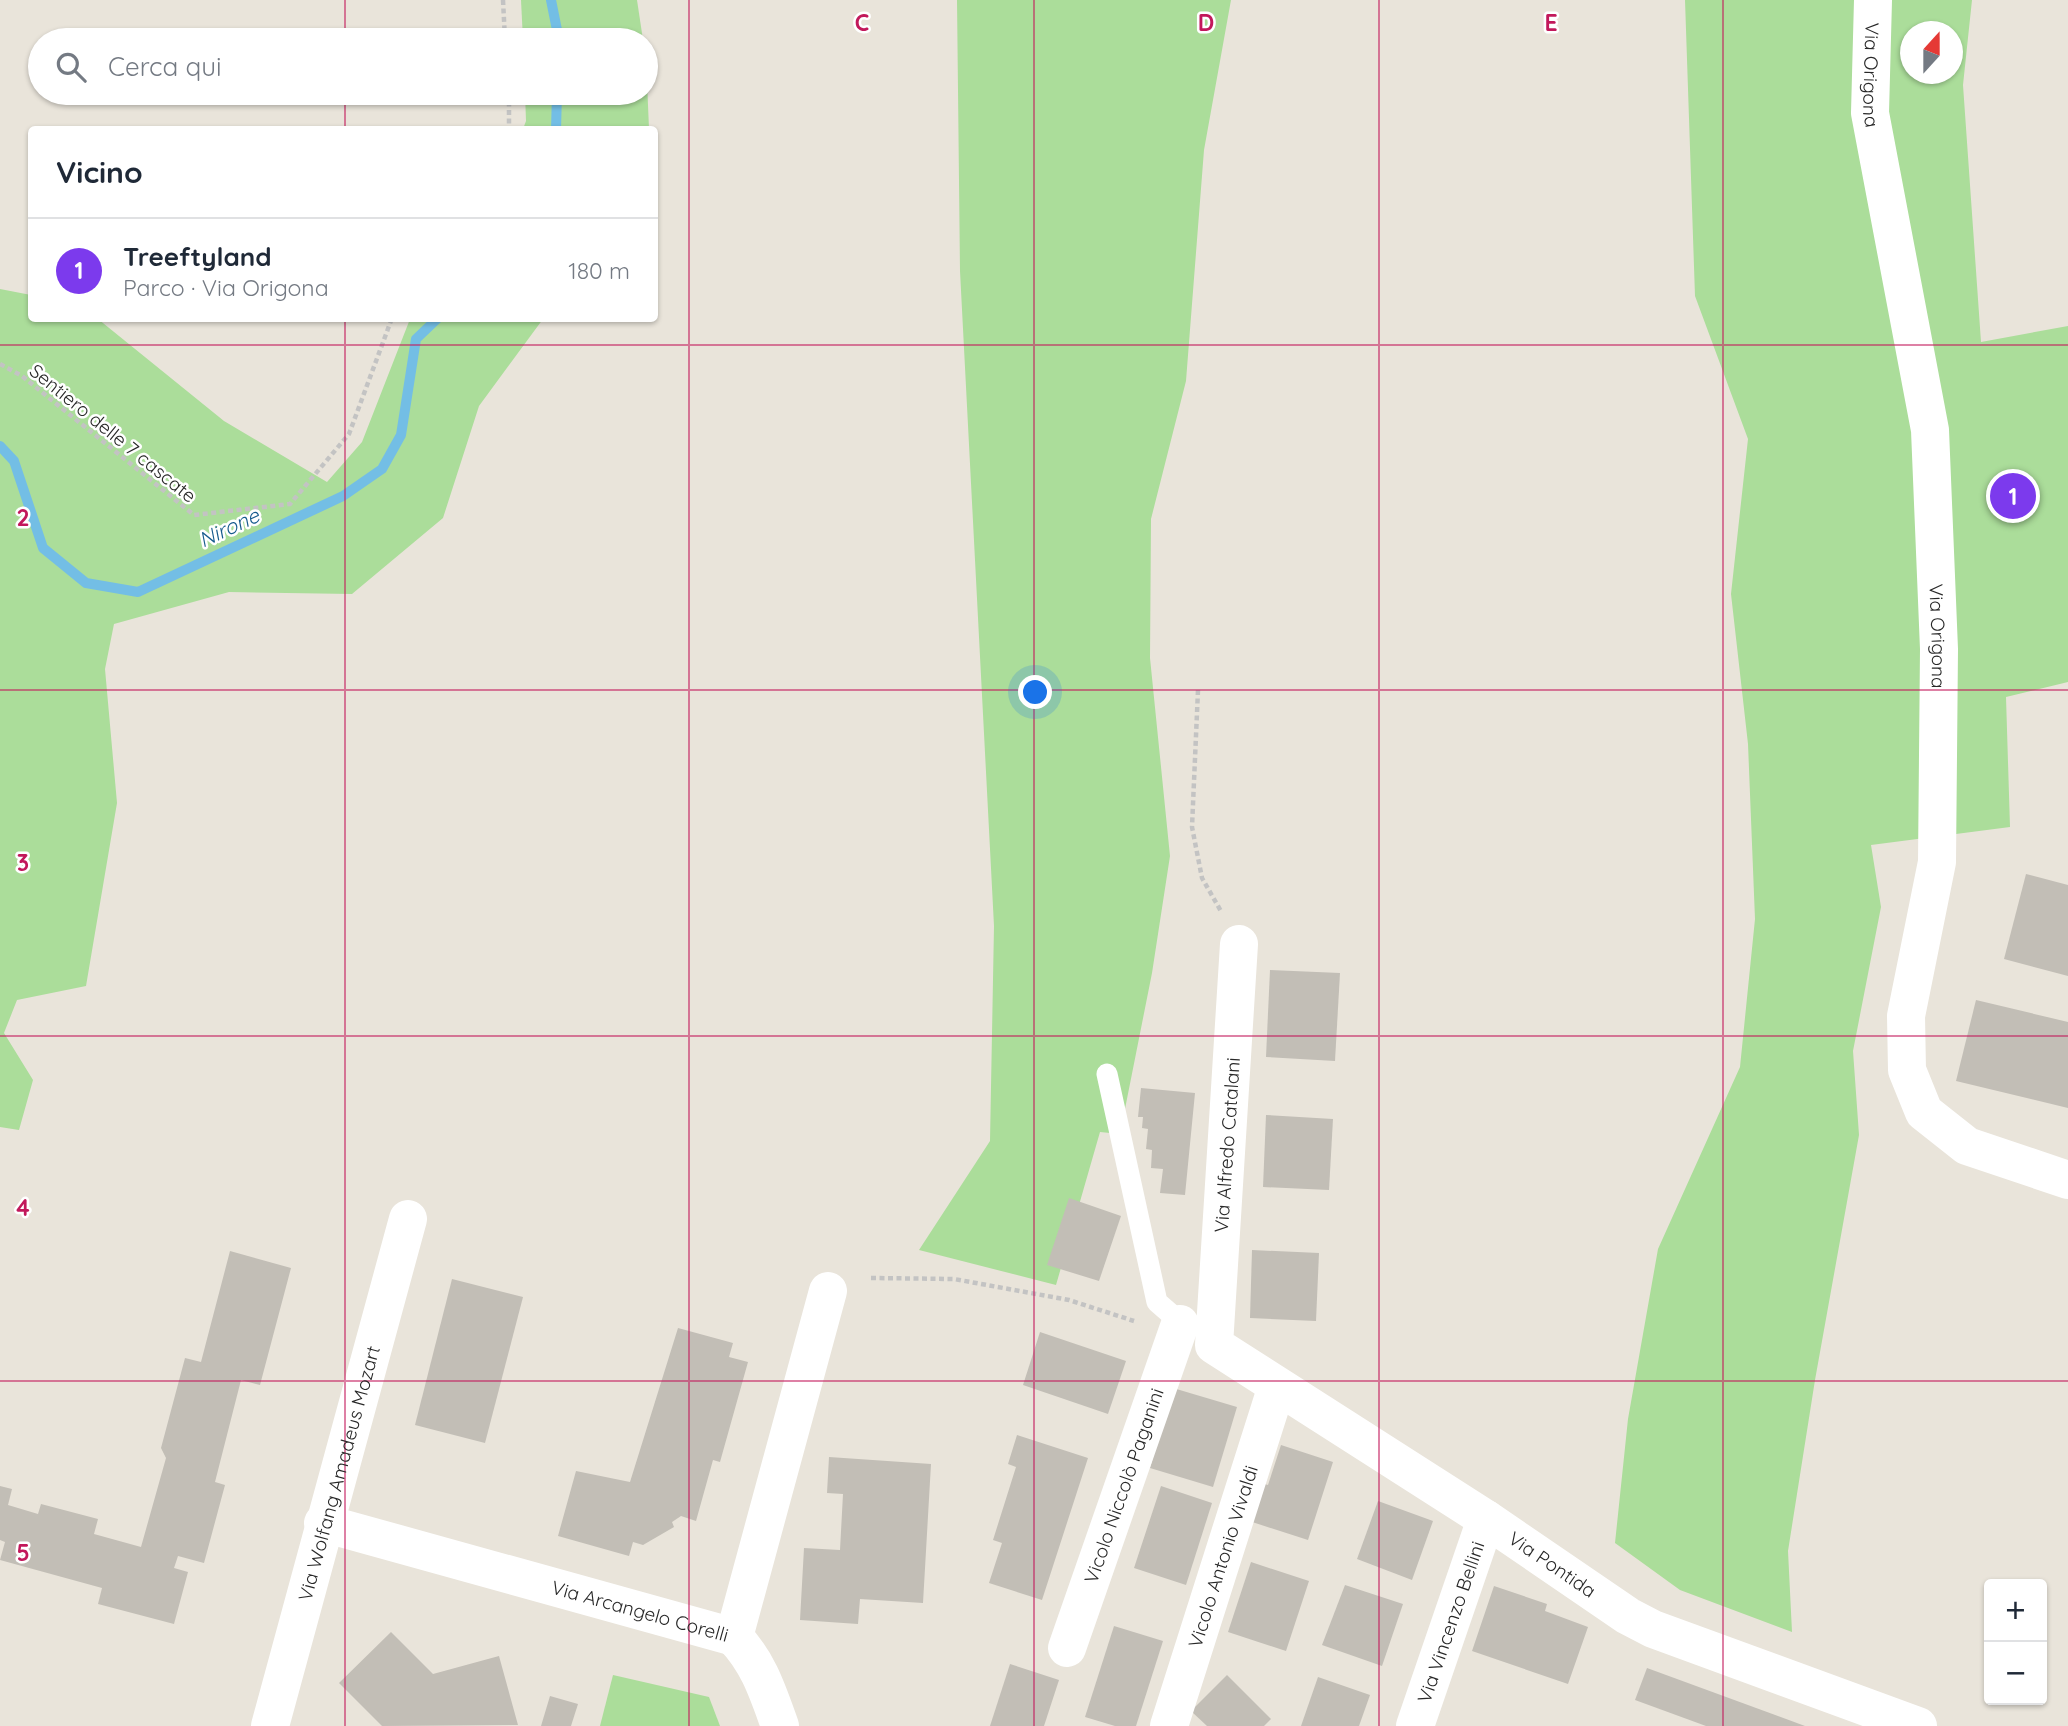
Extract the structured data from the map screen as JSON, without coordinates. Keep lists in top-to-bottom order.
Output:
{
  "streets": {
    "street": [
      "Via Origona",
      "Via Alfredo Catalani",
      "Via Wolfang Amadeus Mozart",
      "Vicolo Niccolò Paganini",
      "Vicolo Antonio Vivaldi",
      "Via Pontida",
      "Via Arcangelo Corelli",
      "Via Vincenzo Bellini"
    ],
    "path": ["Sentiero delle 7 cascate"]
  },
  "crossings": [
    ["Via Alfredo Catalani", "Via Pontida"],
    ["Via Wolfang Amadeus Mozart", "Via Arcangelo Corelli"],
    ["Vicolo Antonio Vivaldi", "Via Pontida"],
    ["Via Pontida", "Via Vincenzo Bellini"]
  ],
  "water": ["Nirone"],
  "north": "top",
  "page": {
    "search": "Cerca qui",
    "heading": "Vicino",
    "list": [
      {
        "mark": "1",
        "name": "Treeftyland",
        "note": "Parco · Via Origona",
        "value": "180 m"
      }
    ],
    "pins": "1",
    "map_buttons": ["+", "−"]
  },
  "grid": {
    "columns": ["C", "D", "E"],
    "rows": [
      "2",
      "3",
      "4",
      "5"
    ]
  }
}
